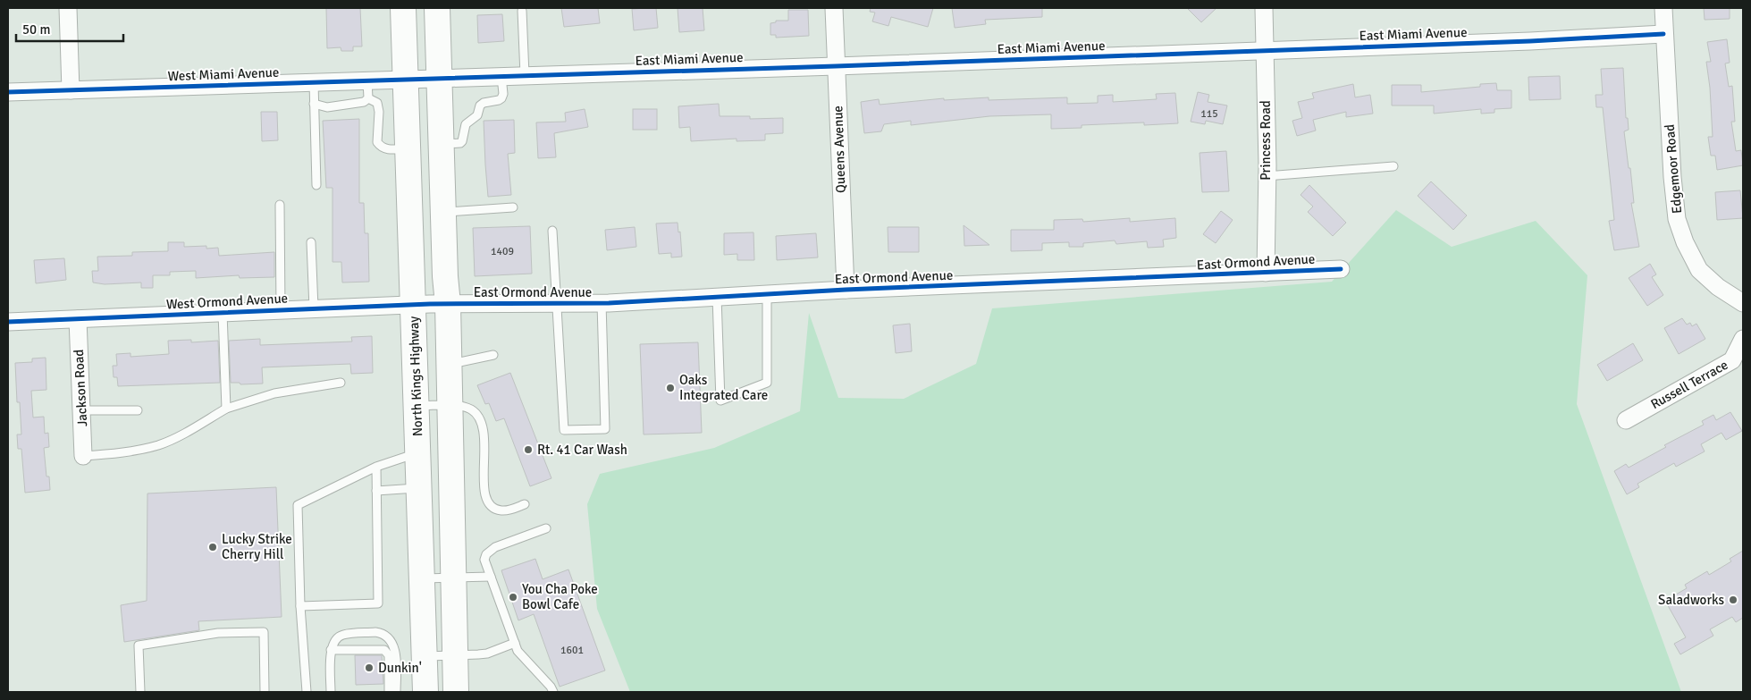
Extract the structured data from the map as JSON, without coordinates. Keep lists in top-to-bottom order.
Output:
{
  "streets": {
    "main road": ["North Kings Highway"],
    "street": [
      "East Miami Avenue",
      "West Miami Avenue",
      "Princess Road",
      "Queens Avenue",
      "Edgemoor Road",
      "East Ormond Avenue",
      "West Ormond Avenue",
      "Russell Terrace",
      "Jackson Road"
    ]
  },
  "crossings": [
    ["East Miami Avenue", "West Miami Avenue"],
    ["East Miami Avenue", "Princess Road"],
    ["East Miami Avenue", "Queens Avenue"],
    ["East Miami Avenue", "Edgemoor Road"],
    ["West Miami Avenue", "North Kings Highway"],
    ["Princess Road", "East Ormond Avenue"],
    ["Queens Avenue", "East Ormond Avenue"],
    ["East Ormond Avenue", "West Ormond Avenue"],
    ["West Ormond Avenue", "North Kings Highway"],
    ["West Ormond Avenue", "Jackson Road"]
  ],
  "places": [
    "Oaks Integrated Care",
    "Rt. 41 Car Wash",
    "Lucky Strike Cherry Hill",
    "You Cha Poke Bowl Cafe",
    "Saladworks",
    "Dunkin'"
  ],
  "house_numbers": ["115", "1409", "1601"],
  "scale_bar": "50 m"
}
